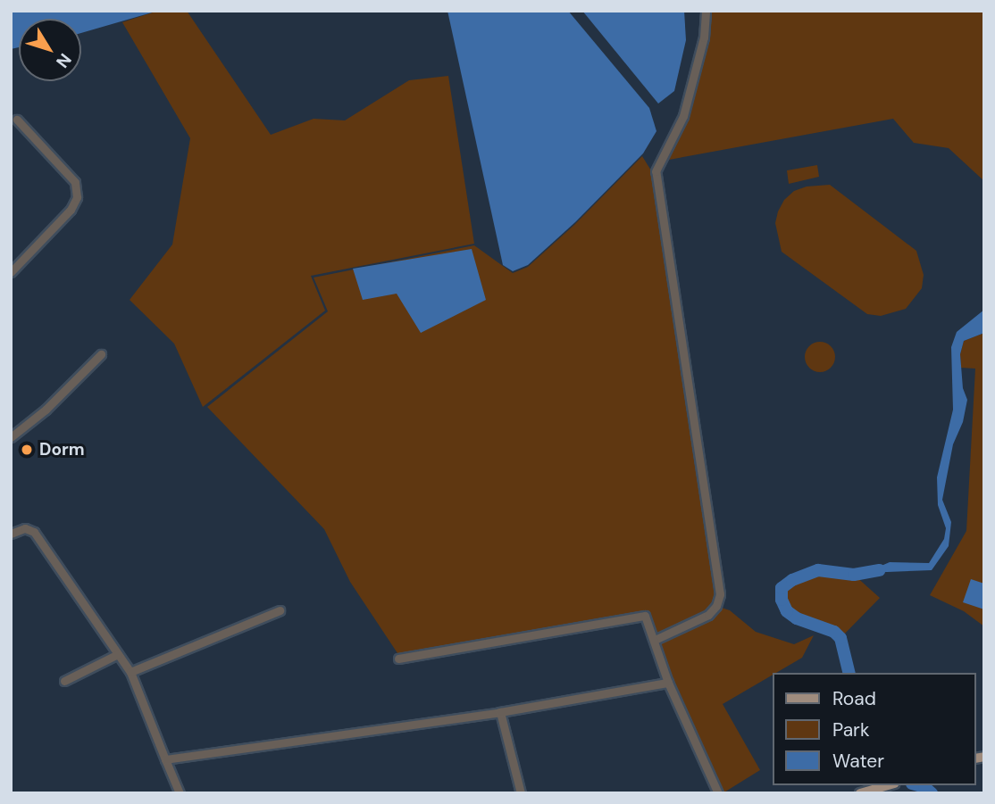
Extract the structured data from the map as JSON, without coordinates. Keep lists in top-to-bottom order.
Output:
{
  "places": ["Dorm"],
  "legend": ["Road", "Park", "Water"],
  "north": "bottom right"
}
